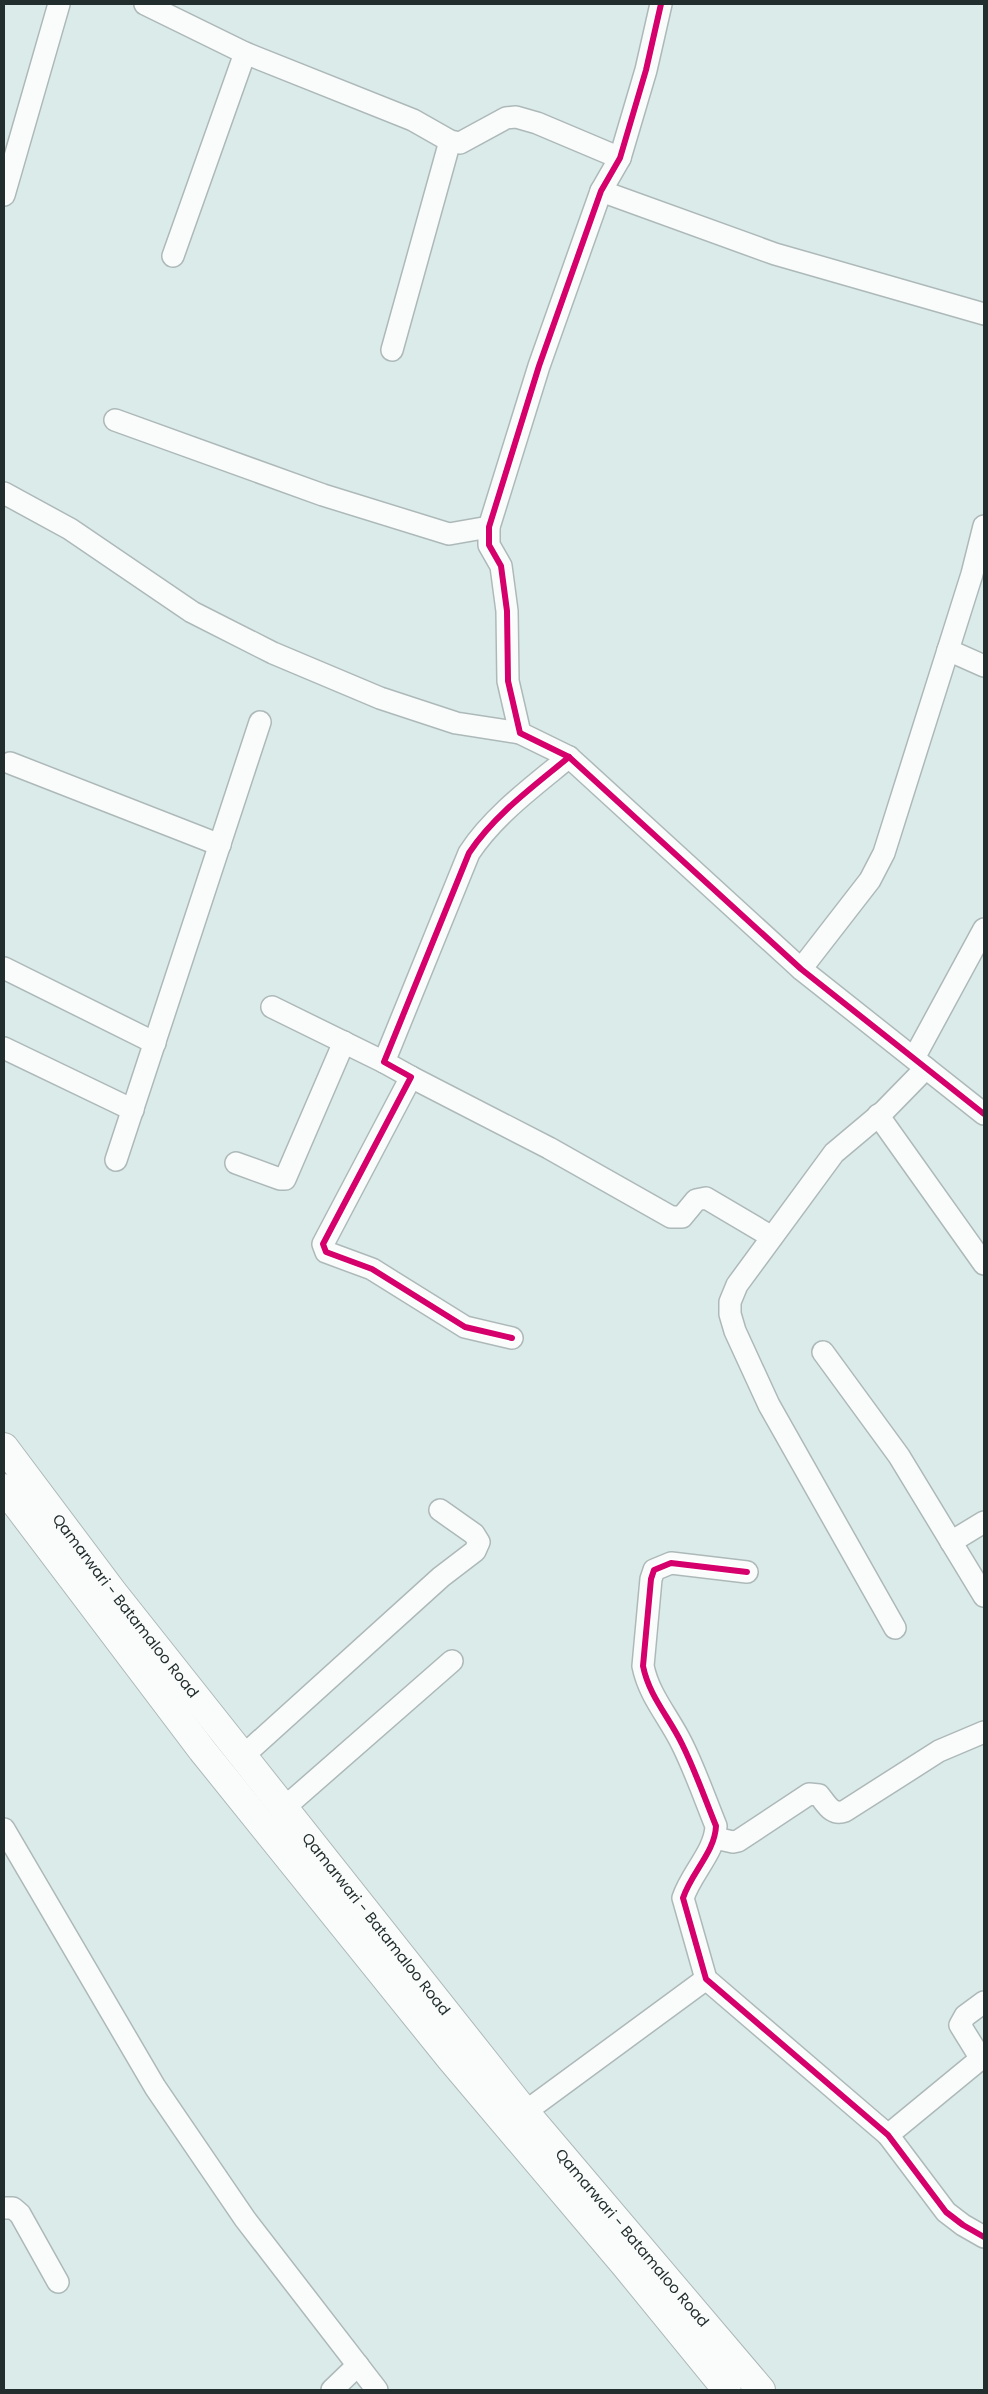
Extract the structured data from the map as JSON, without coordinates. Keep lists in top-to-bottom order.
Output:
{
  "streets": {
    "main road": ["Qamarwari - Batamaloo Road"]
  }
}
